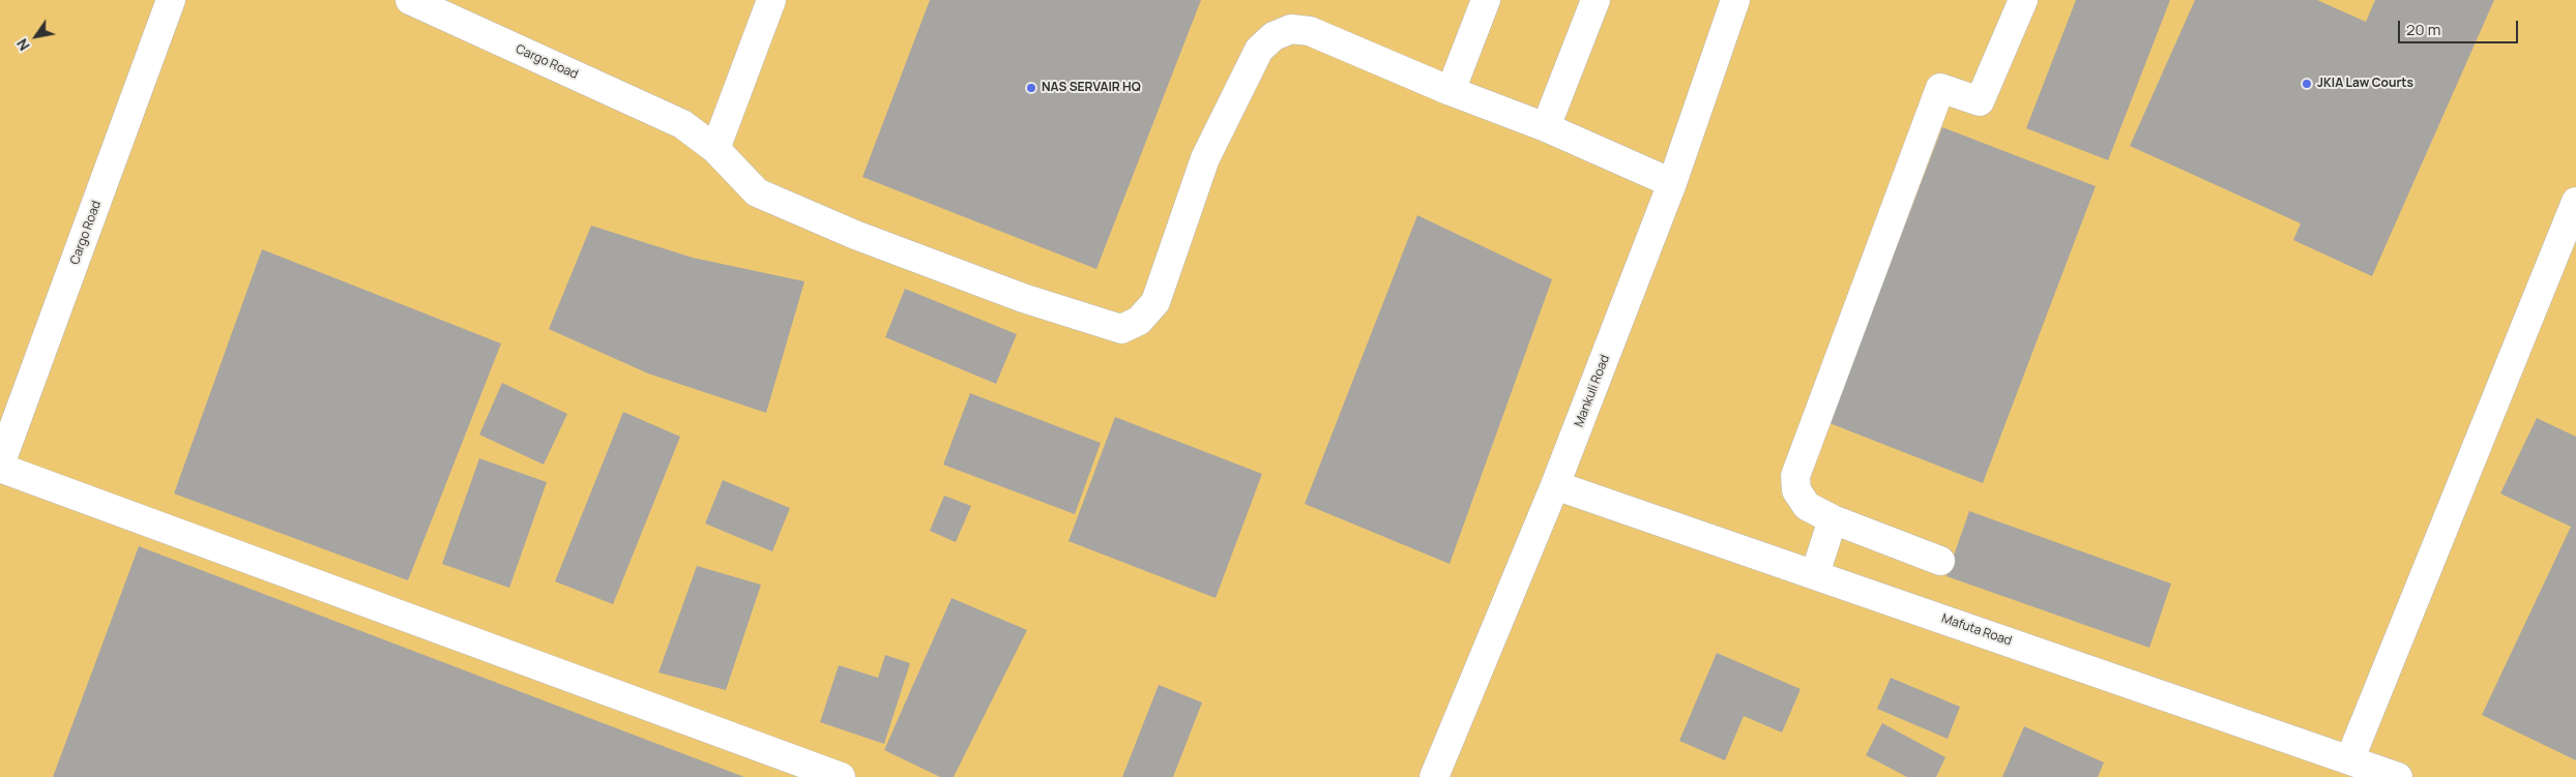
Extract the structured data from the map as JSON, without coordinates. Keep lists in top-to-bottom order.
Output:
{
  "streets": {
    "street": ["Cargo Road", "Mankuli Road", "Mafuta Road"]
  },
  "crossings": [
    ["Cargo Road", "Mankuli Road"],
    ["Mankuli Road", "Mafuta Road"]
  ],
  "places": ["JKIA Law Courts", "NAS SERVAIR HQ"],
  "scale_bar": "20 m",
  "north": "bottom left"
}
